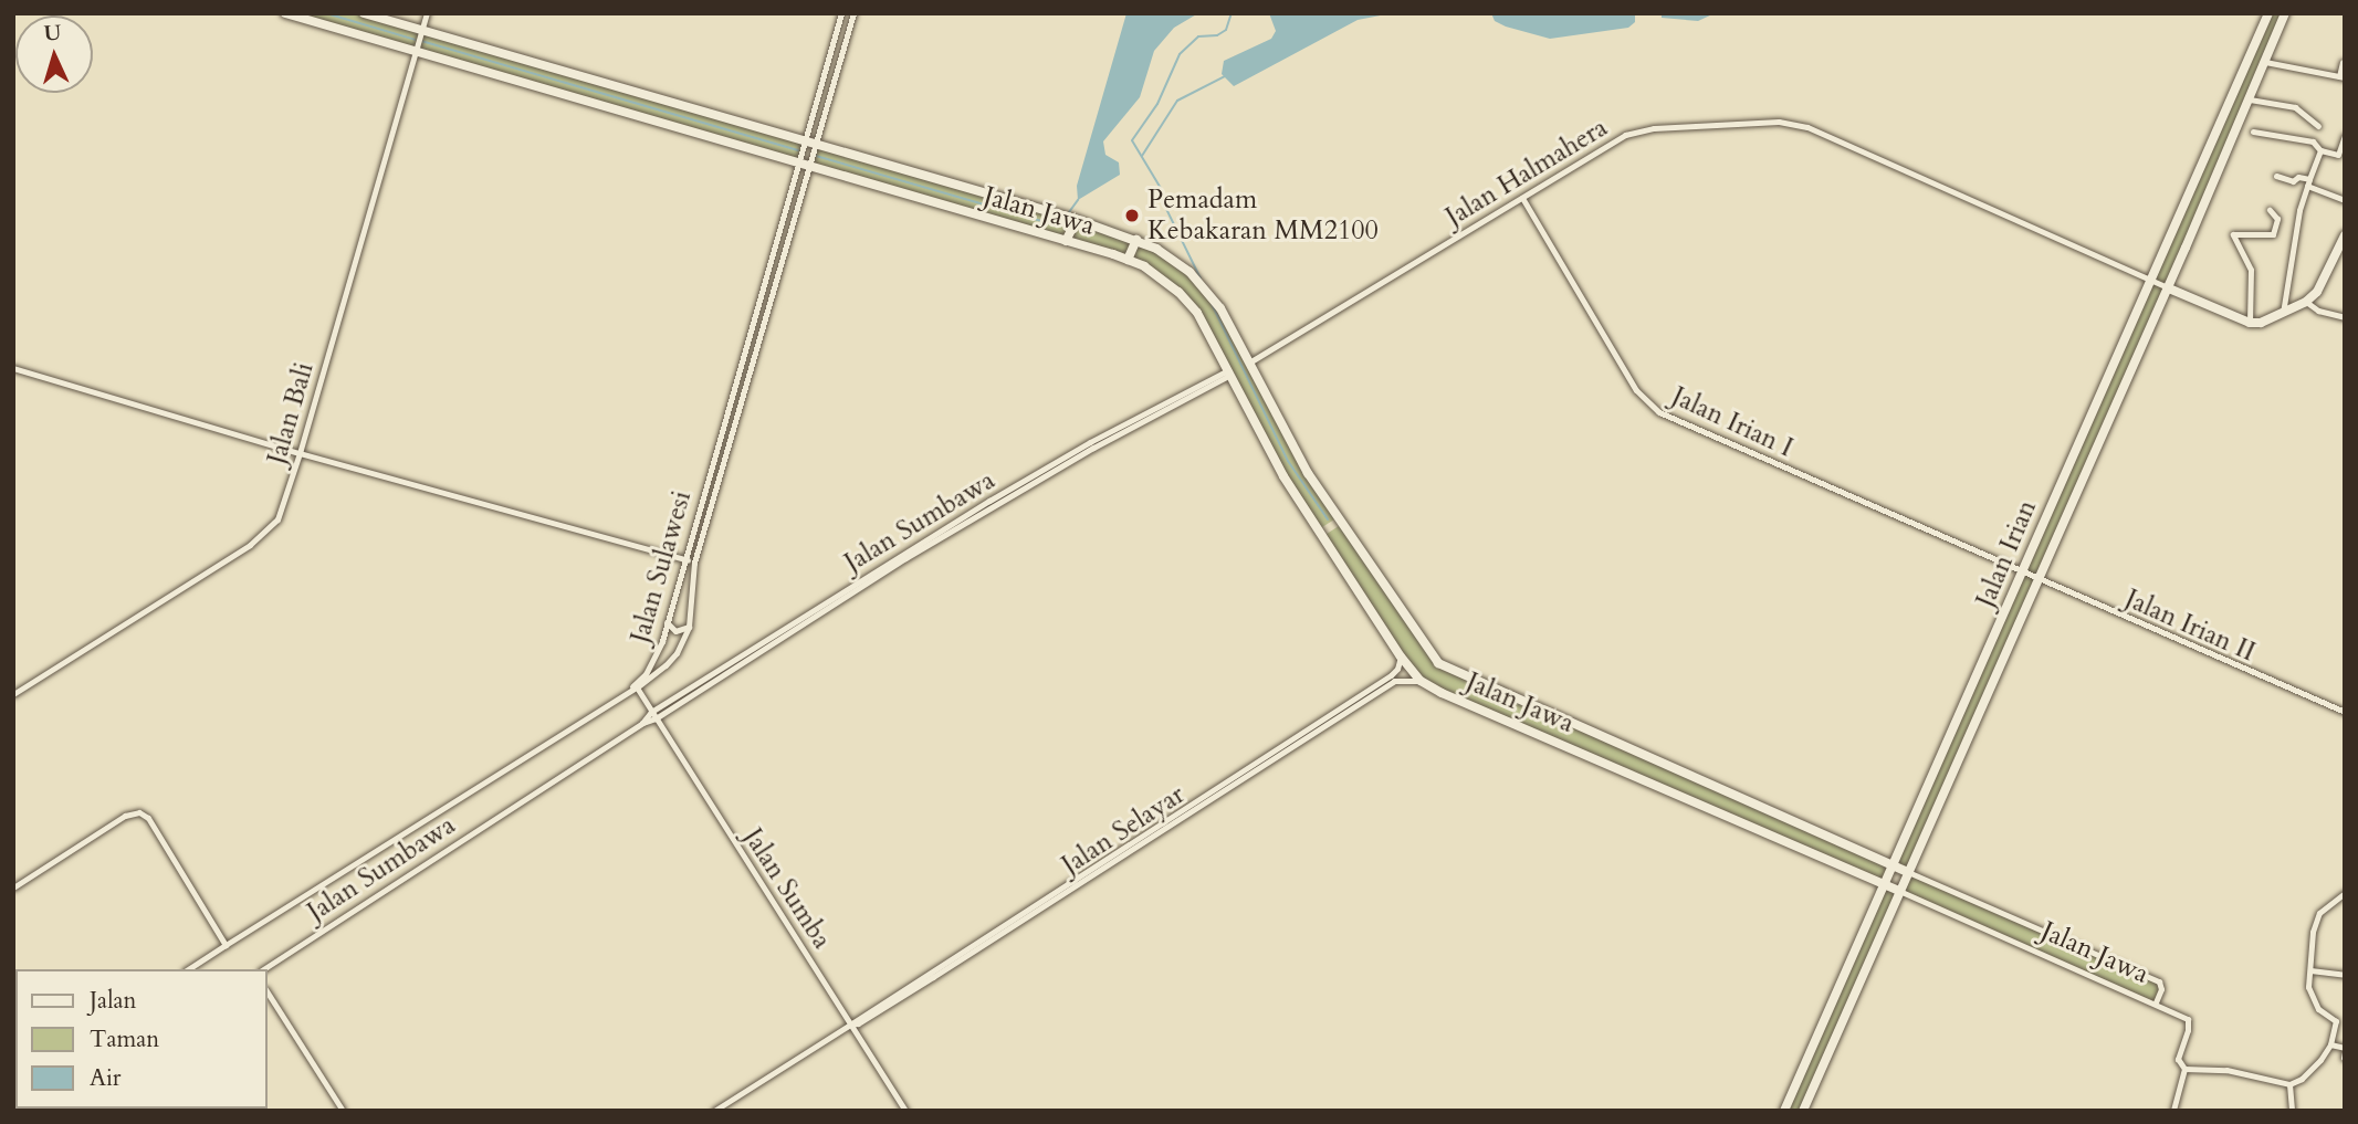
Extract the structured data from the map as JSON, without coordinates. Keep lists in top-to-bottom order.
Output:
{
  "streets": {
    "street": [
      "Jalan Halmahera",
      "Jalan Jawa",
      "Jalan Bali",
      "Jalan Irian I",
      "Jalan Sumbawa",
      "Jalan Irian",
      "Jalan Sulawesi",
      "Jalan Irian II",
      "Jalan Selayar",
      "Jalan Sumba"
    ]
  },
  "crossings": [
    ["Jalan Halmahera", "Jalan Jawa"],
    ["Jalan Halmahera", "Jalan Irian I"],
    ["Jalan Halmahera", "Jalan Irian"],
    ["Jalan Jawa", "Jalan Bali"],
    ["Jalan Jawa", "Jalan Sumbawa"],
    ["Jalan Jawa", "Jalan Irian"],
    ["Jalan Jawa", "Jalan Sulawesi"],
    ["Jalan Jawa", "Jalan Selayar"],
    ["Jalan Irian I", "Jalan Irian"],
    ["Jalan Irian I", "Jalan Irian II"],
    ["Jalan Sumbawa", "Jalan Sumba"],
    ["Jalan Irian", "Jalan Irian II"],
    ["Jalan Sulawesi", "Jalan Sumba"],
    ["Jalan Selayar", "Jalan Sumba"]
  ],
  "places": ["Pemadam Kebakaran MM2100"],
  "legend": ["Jalan", "Taman", "Air"],
  "north": "top"
}
